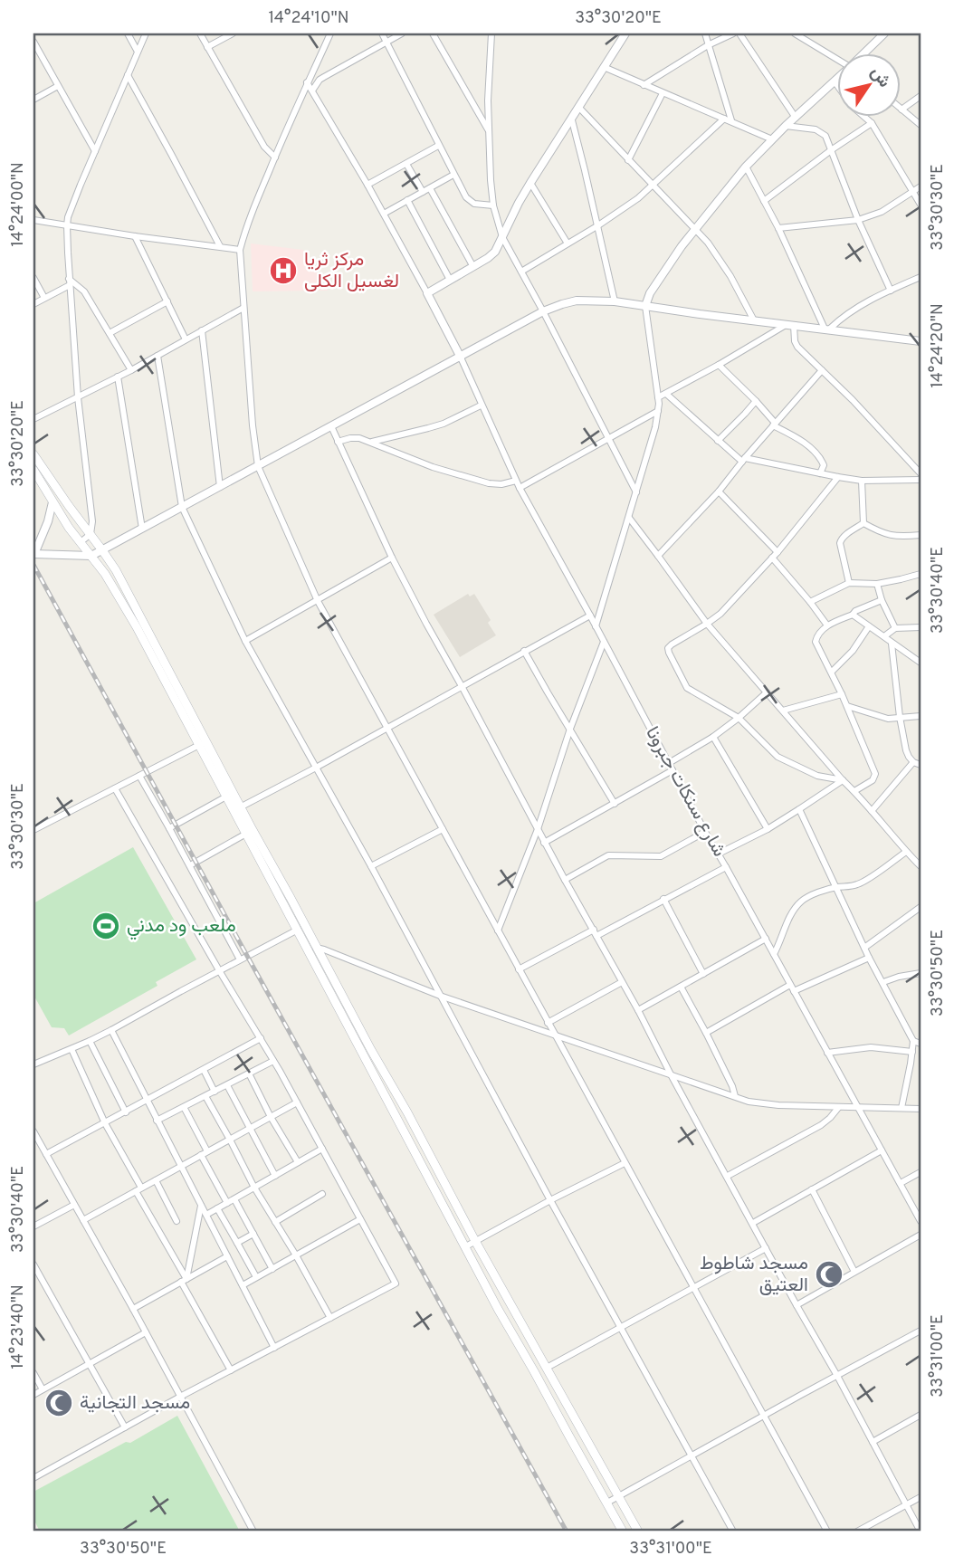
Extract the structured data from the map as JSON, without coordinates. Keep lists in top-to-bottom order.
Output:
{
  "streets": {
    "street": ["شارع سنكات جبرونا"]
  },
  "places": {
    "hospital": ["مركز ثريا لغسيل الكلى"],
    "sports": ["ملعب ود مدني"],
    "mosque": ["مسجد شاطوط العتيق", "مسجد التجانية"]
  },
  "north": "top right",
  "coordinates": [
    "14°24'10\"N",
    "33°30'20\"E",
    "14°24'00\"N",
    "33°30'30\"E",
    "14°24'20\"N",
    "33°30'40\"E",
    "33°30'50\"E",
    "14°23'40\"N",
    "33°31'00\"E"
  ]
}
